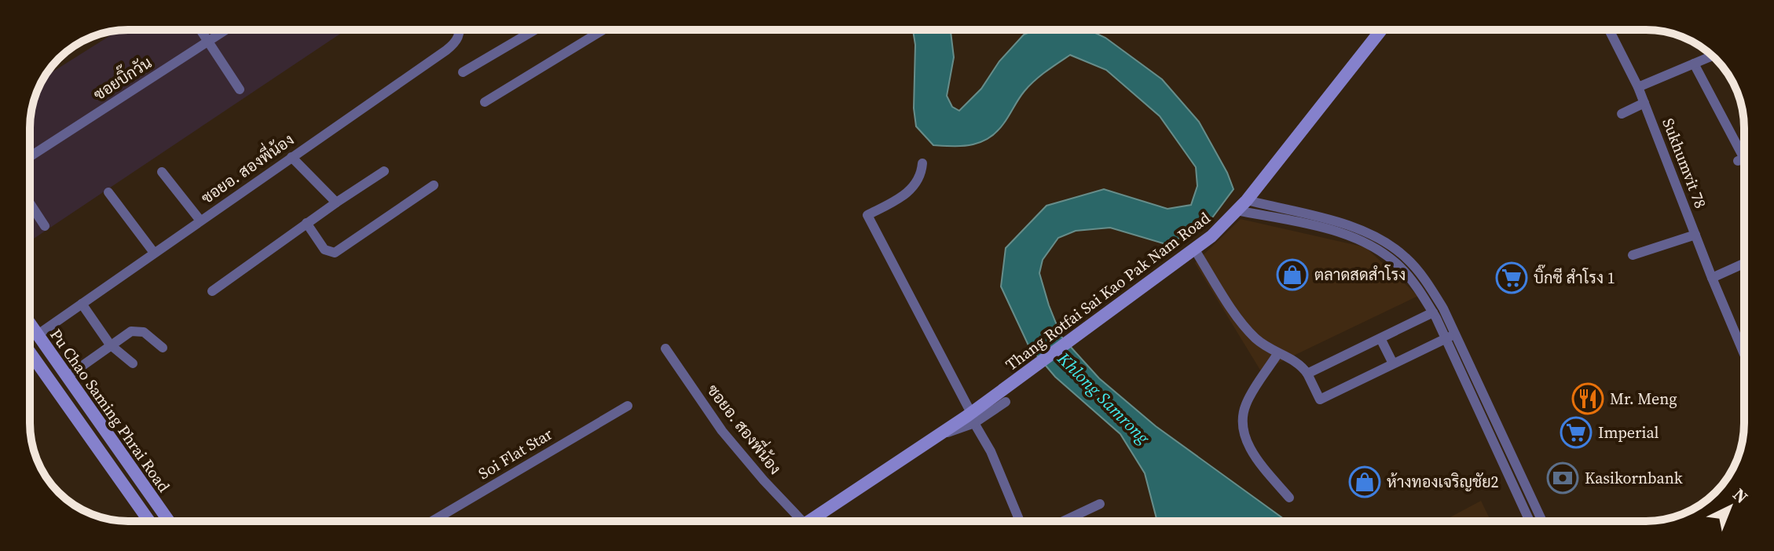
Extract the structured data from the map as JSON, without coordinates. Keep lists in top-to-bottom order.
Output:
{
  "streets": {
    "main road": ["Thang Rotfai Sai Kao Pak Nam Road", "Pu Chao Saming Phrai Road"],
    "street": [
      "ซอยบิ๊กวัน",
      "Sukhumvit 78",
      "ซอยอ. สองพี่น้อง",
      "Soi Flat Star"
    ]
  },
  "crossings": [
    ["ซอยอ. สองพี่น้อง", "Pu Chao Saming Phrai Road"]
  ],
  "water": ["Khlong Samrong"],
  "places": {
    "shop": ["ตลาดสดสำโรง", "ห้างทองเจริญชัย2"],
    "supermarket": ["บิ๊กซี สำโรง 1", "Imperial"],
    "restaurant": ["Mr. Meng"],
    "bank": ["Kasikornbank"]
  },
  "north": "top right"
}
